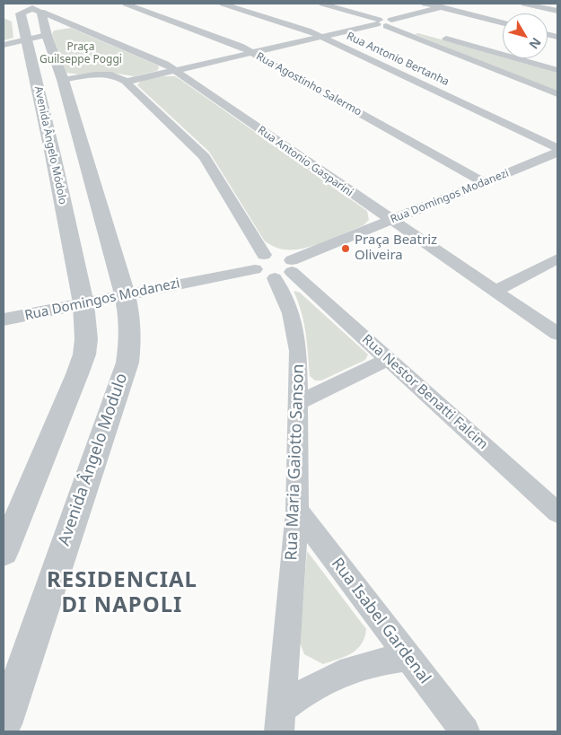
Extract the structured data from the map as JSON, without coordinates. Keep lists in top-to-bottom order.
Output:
{
  "streets": {
    "street": [
      "Rua Antonio Bertanha",
      "Rua Agostinho Salermo",
      "Avenida Ângelo Módolo",
      "Rua Antonio Gasparini",
      "Rua Domingos Modanezi",
      "Rua Nestor Benatti Falcim",
      "Avenida Ângelo Modulo",
      "Rua Maria Gaiotto Sanson",
      "Rua Isabel Gardenal"
    ]
  },
  "crossings": [
    ["Rua Agostinho Salermo", "Rua Domingos Modanezi"],
    ["Avenida Ângelo Módolo", "Rua Antonio Gasparini"],
    ["Avenida Ângelo Módolo", "Rua Domingos Modanezi"],
    ["Avenida Ângelo Módolo", "Avenida Ângelo Modulo"],
    ["Rua Antonio Gasparini", "Rua Domingos Modanezi"],
    ["Rua Domingos Modanezi", "Rua Nestor Benatti Falcim"],
    ["Rua Domingos Modanezi", "Avenida Ângelo Modulo"],
    ["Rua Domingos Modanezi", "Rua Maria Gaiotto Sanson"],
    ["Rua Nestor Benatti Falcim", "Rua Maria Gaiotto Sanson"],
    ["Rua Maria Gaiotto Sanson", "Rua Isabel Gardenal"]
  ],
  "districts": ["RESIDENCIAL DI NAPOLI"],
  "parks": ["Praça Guilseppe Poggi"],
  "places": ["Praça Beatriz Oliveira"],
  "north": "bottom right"
}
